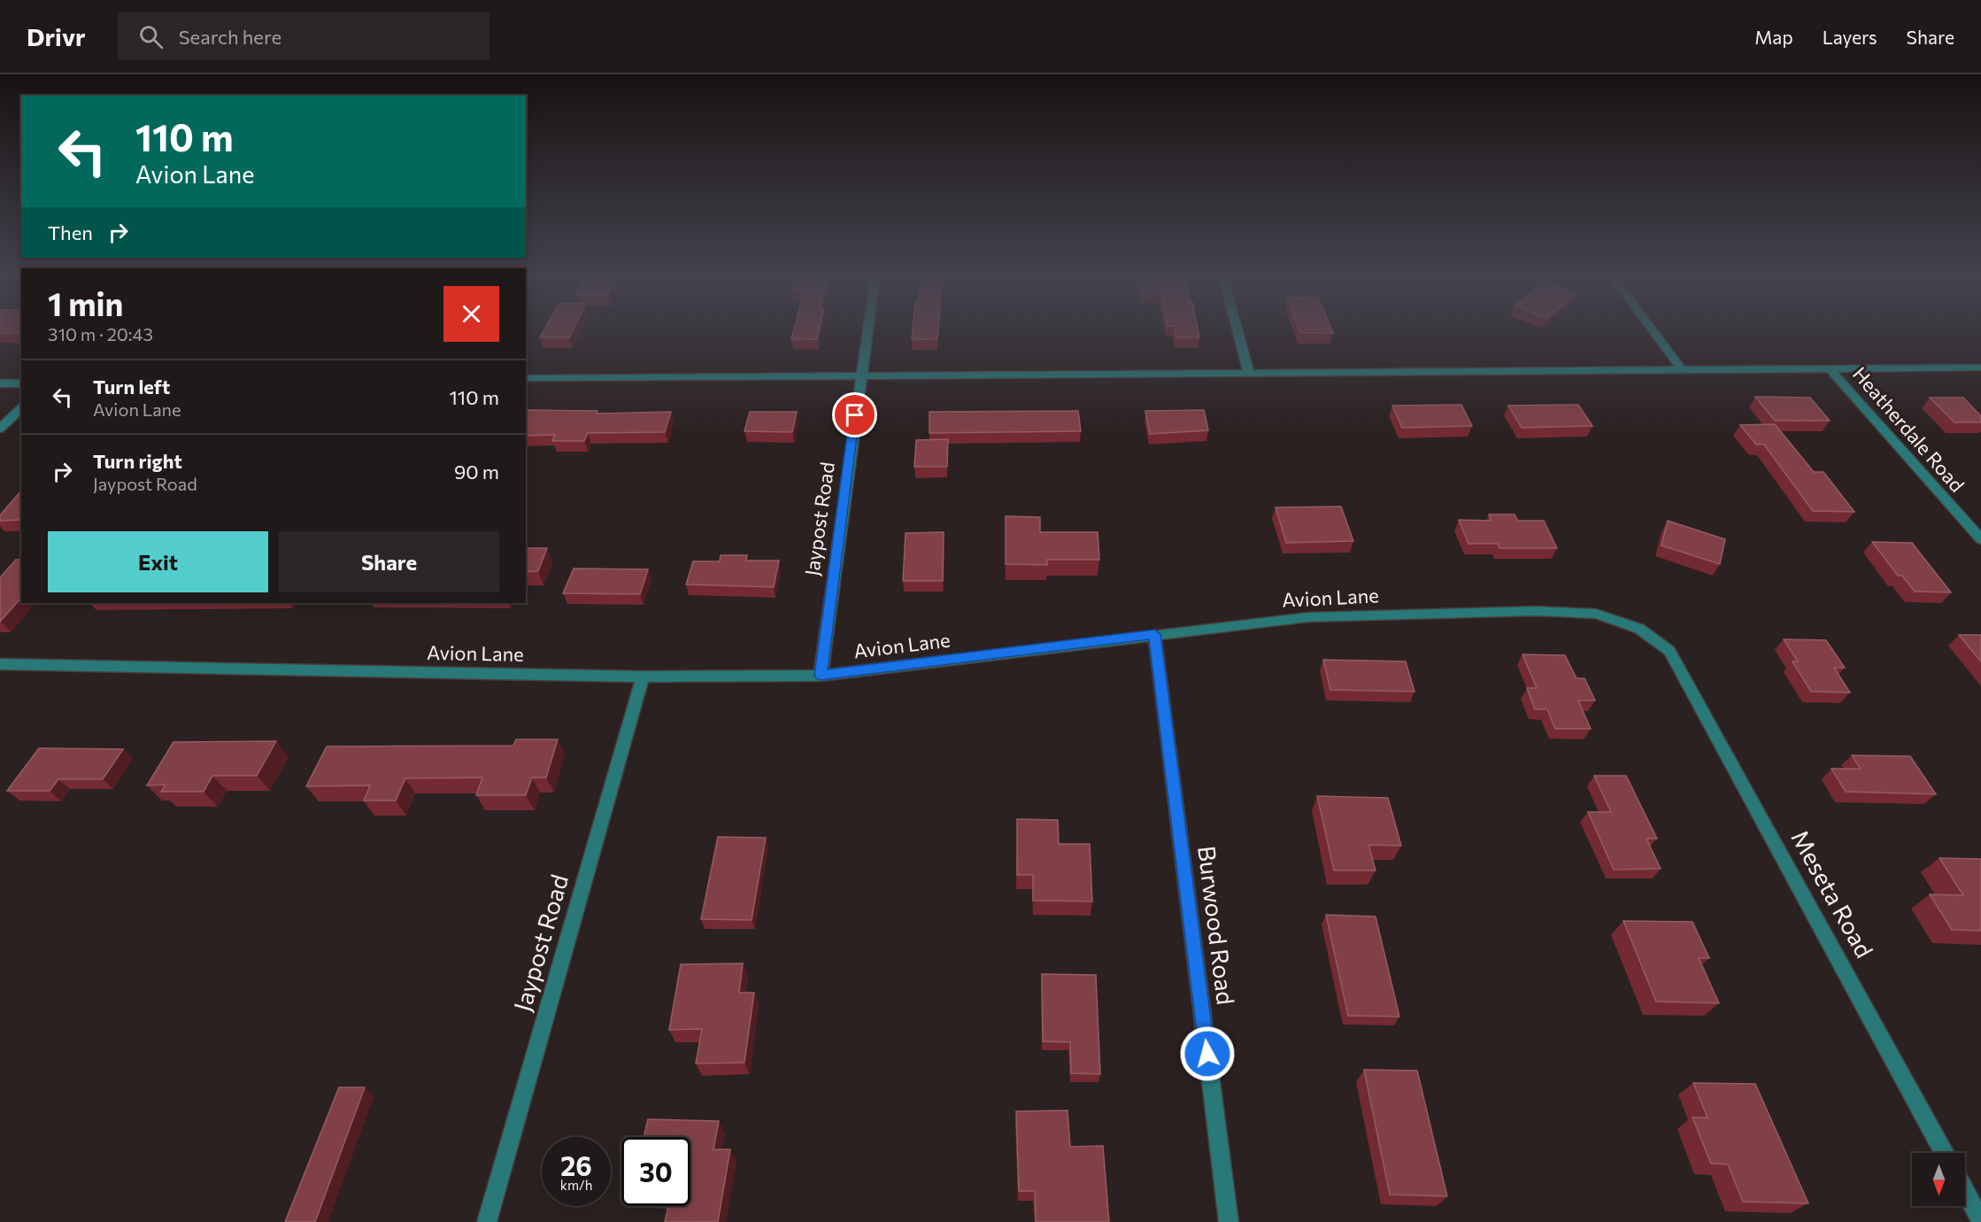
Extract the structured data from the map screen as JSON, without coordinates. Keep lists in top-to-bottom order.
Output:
{
  "streets": {
    "street": [
      "Heatherdale Road",
      "Jaypost Road",
      "Avion Lane",
      "Meseta Road",
      "Burwood Road"
    ]
  },
  "crossings": [
    ["Jaypost Road", "Avion Lane"],
    ["Avion Lane", "Meseta Road"],
    ["Avion Lane", "Burwood Road"]
  ],
  "north": "bottom",
  "page": {
    "header": "Drivr",
    "search": "Search here",
    "nav": ["Map", "Layers", "Share"],
    "turn": ["110 m", "Avion Lane"],
    "then": "Then",
    "heading": ["1 min", "310 m · 20:43"],
    "list": [
      {
        "name": "Turn left",
        "note": "Avion Lane",
        "value": "110 m"
      },
      {
        "name": "Turn right",
        "note": "Jaypost Road",
        "value": "90 m"
      }
    ],
    "buttons": ["Exit", "Share"],
    "speed": "26 km/h",
    "limit": "30"
  }
}
